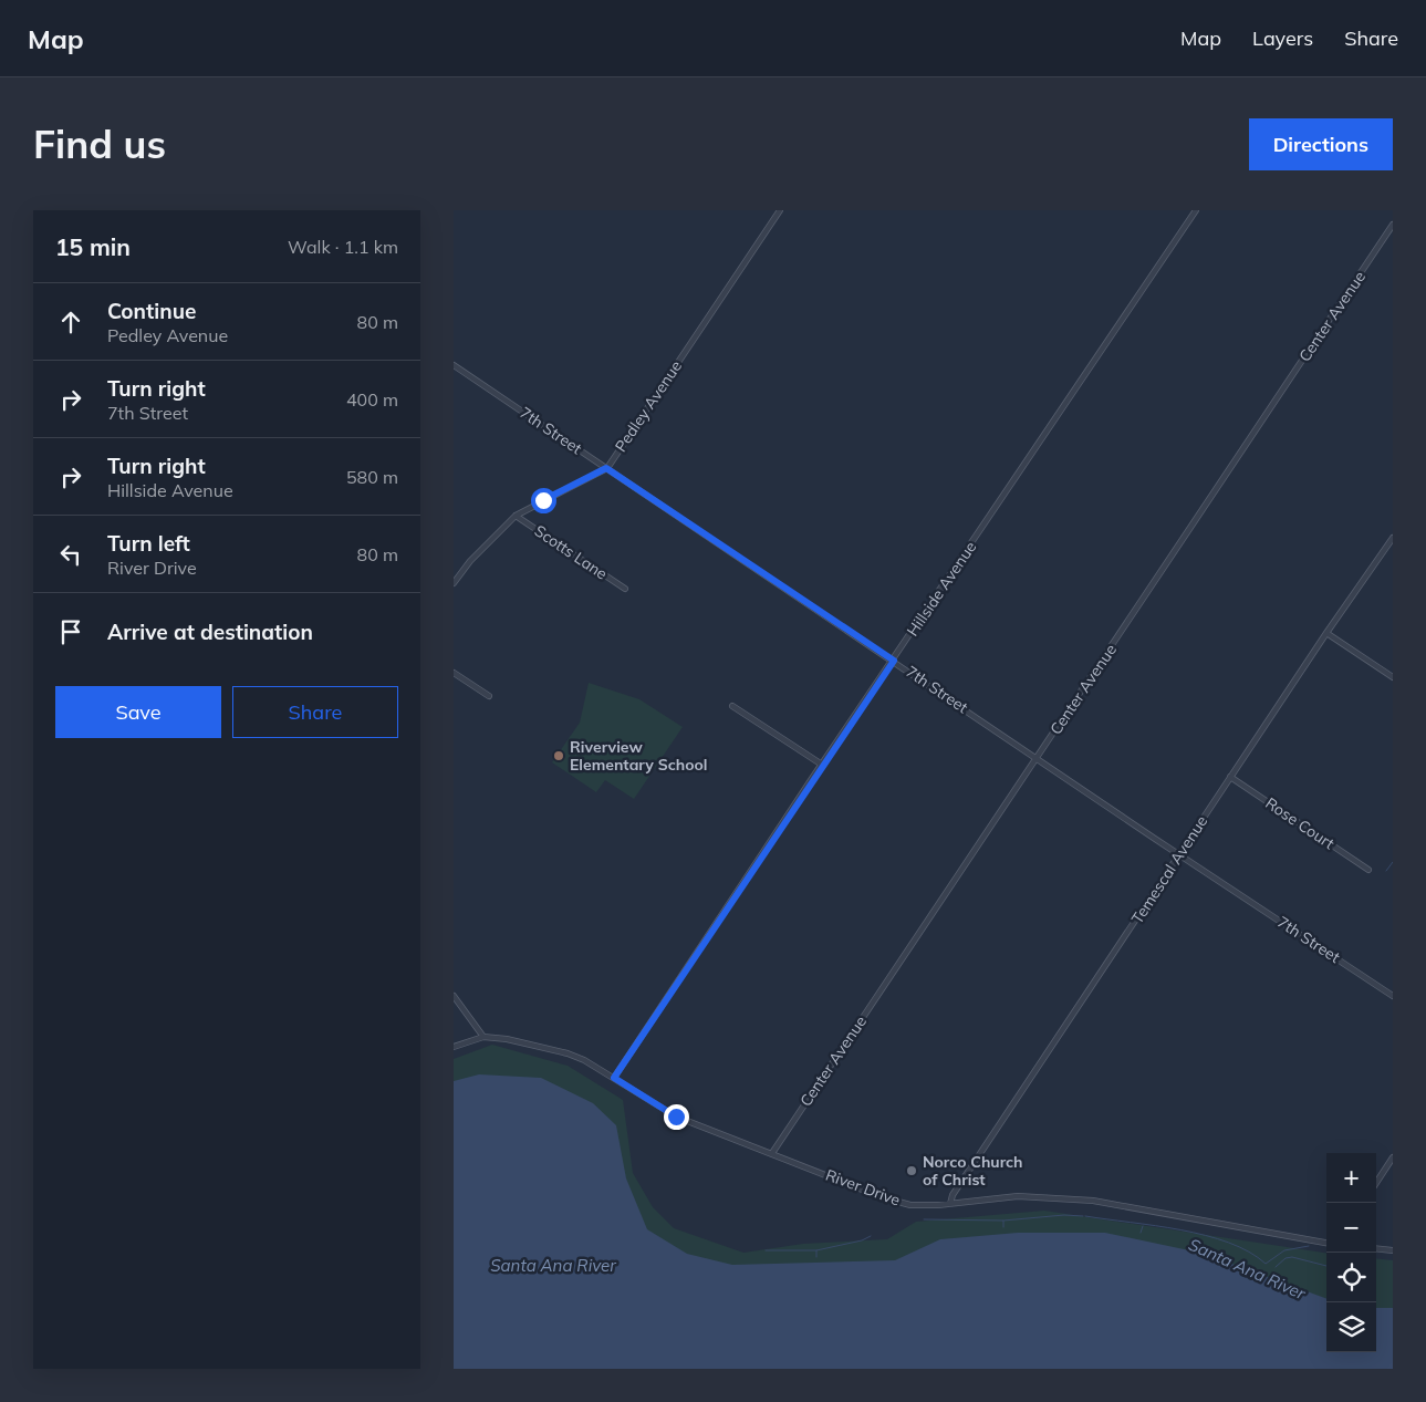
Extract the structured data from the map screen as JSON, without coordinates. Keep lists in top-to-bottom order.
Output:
{
  "streets": {
    "street": [
      "Center Avenue",
      "Pedley Avenue",
      "7th Street",
      "Scotts Lane",
      "Hillside Avenue",
      "Rose Court",
      "Temescal Avenue",
      "River Drive"
    ]
  },
  "crossings": [
    ["Center Avenue", "7th Street"],
    ["Center Avenue", "River Drive"],
    ["Pedley Avenue", "7th Street"],
    ["Pedley Avenue", "Scotts Lane"],
    ["7th Street", "Hillside Avenue"],
    ["7th Street", "Temescal Avenue"],
    ["Hillside Avenue", "River Drive"],
    ["Rose Court", "Temescal Avenue"],
    ["Temescal Avenue", "River Drive"]
  ],
  "water": ["Santa Ana River"],
  "places": ["Riverview Elementary School", "Norco Church of Christ"],
  "page": {
    "header": "Map",
    "nav": ["Map", "Layers", "Share"],
    "buttons": [
      "Directions",
      ["Save", "Share"]
    ],
    "title": "Find us",
    "heading": ["15 min", "Walk · 1.1 km"],
    "list": [
      ["Continue", "Pedley Avenue", "80 m"],
      ["Turn right", "7th Street", "400 m"],
      ["Turn right", "Hillside Avenue", "580 m"],
      ["Turn left", "River Drive", "80 m"],
      "Arrive at destination"
    ],
    "map_buttons": ["+", "−"]
  }
}
